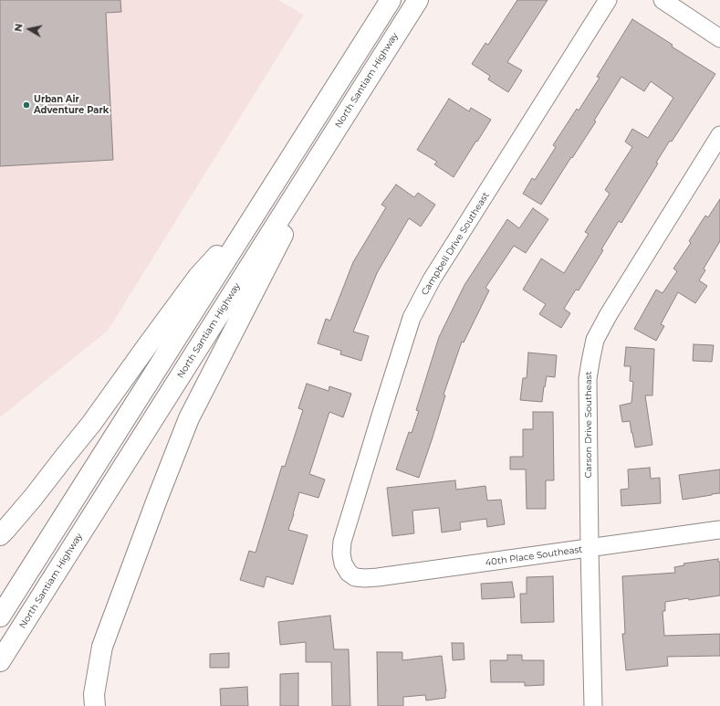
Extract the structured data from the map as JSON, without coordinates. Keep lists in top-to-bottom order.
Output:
{
  "streets": {
    "highway": ["North Santiam Highway"],
    "street": ["Campbell Drive Southeast", "Carson Drive Southeast", "40th Place Southeast"]
  },
  "crossings": [
    ["Campbell Drive Southeast", "40th Place Southeast"],
    ["Carson Drive Southeast", "40th Place Southeast"]
  ],
  "places": ["Urban Air Adventure Park"],
  "north": "left"
}
